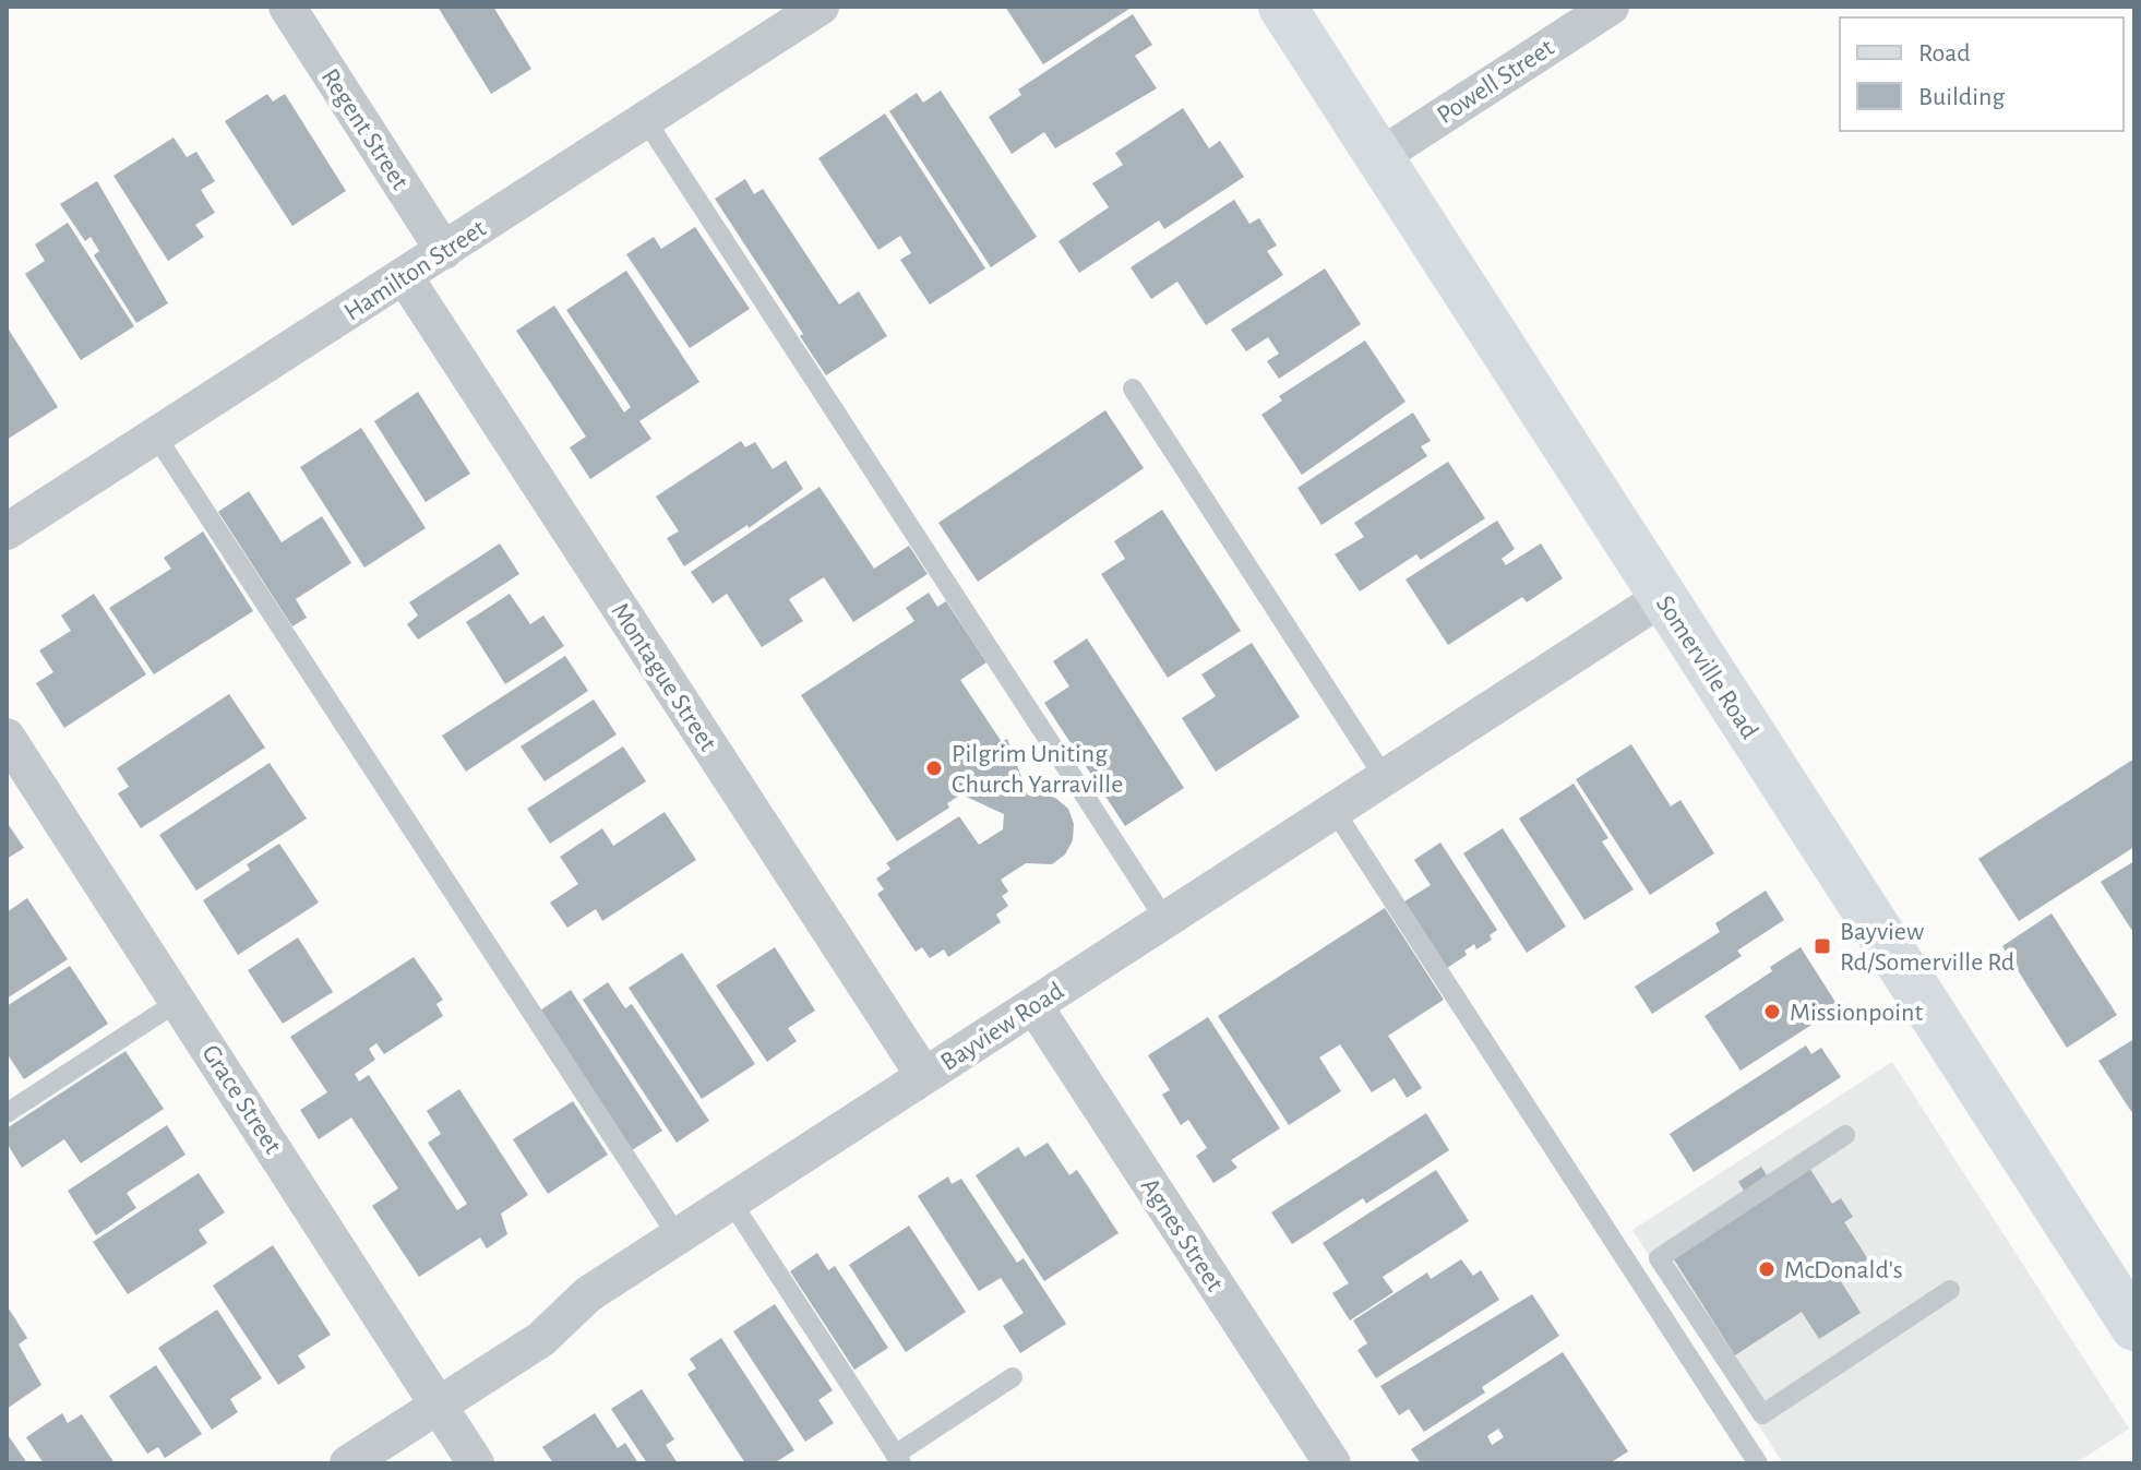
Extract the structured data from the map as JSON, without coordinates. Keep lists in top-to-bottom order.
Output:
{
  "streets": {
    "main road": ["Somerville Road"],
    "street": [
      "Powell Street",
      "Regent Street",
      "Hamilton Street",
      "Montague Street",
      "Bayview Road",
      "Grace Street",
      "Agnes Street"
    ]
  },
  "crossings": [
    ["Powell Street", "Somerville Road"],
    ["Regent Street", "Hamilton Street"],
    ["Hamilton Street", "Montague Street"],
    ["Somerville Road", "Bayview Road"],
    ["Montague Street", "Bayview Road"],
    ["Bayview Road", "Grace Street"],
    ["Bayview Road", "Agnes Street"]
  ],
  "places": {
    "other": ["Pilgrim Uniting Church Yarraville", "Missionpoint", "McDonald's"],
    "transit": ["Bayview Rd/Somerville Rd"]
  },
  "legend": ["Road", "Building"]
}
